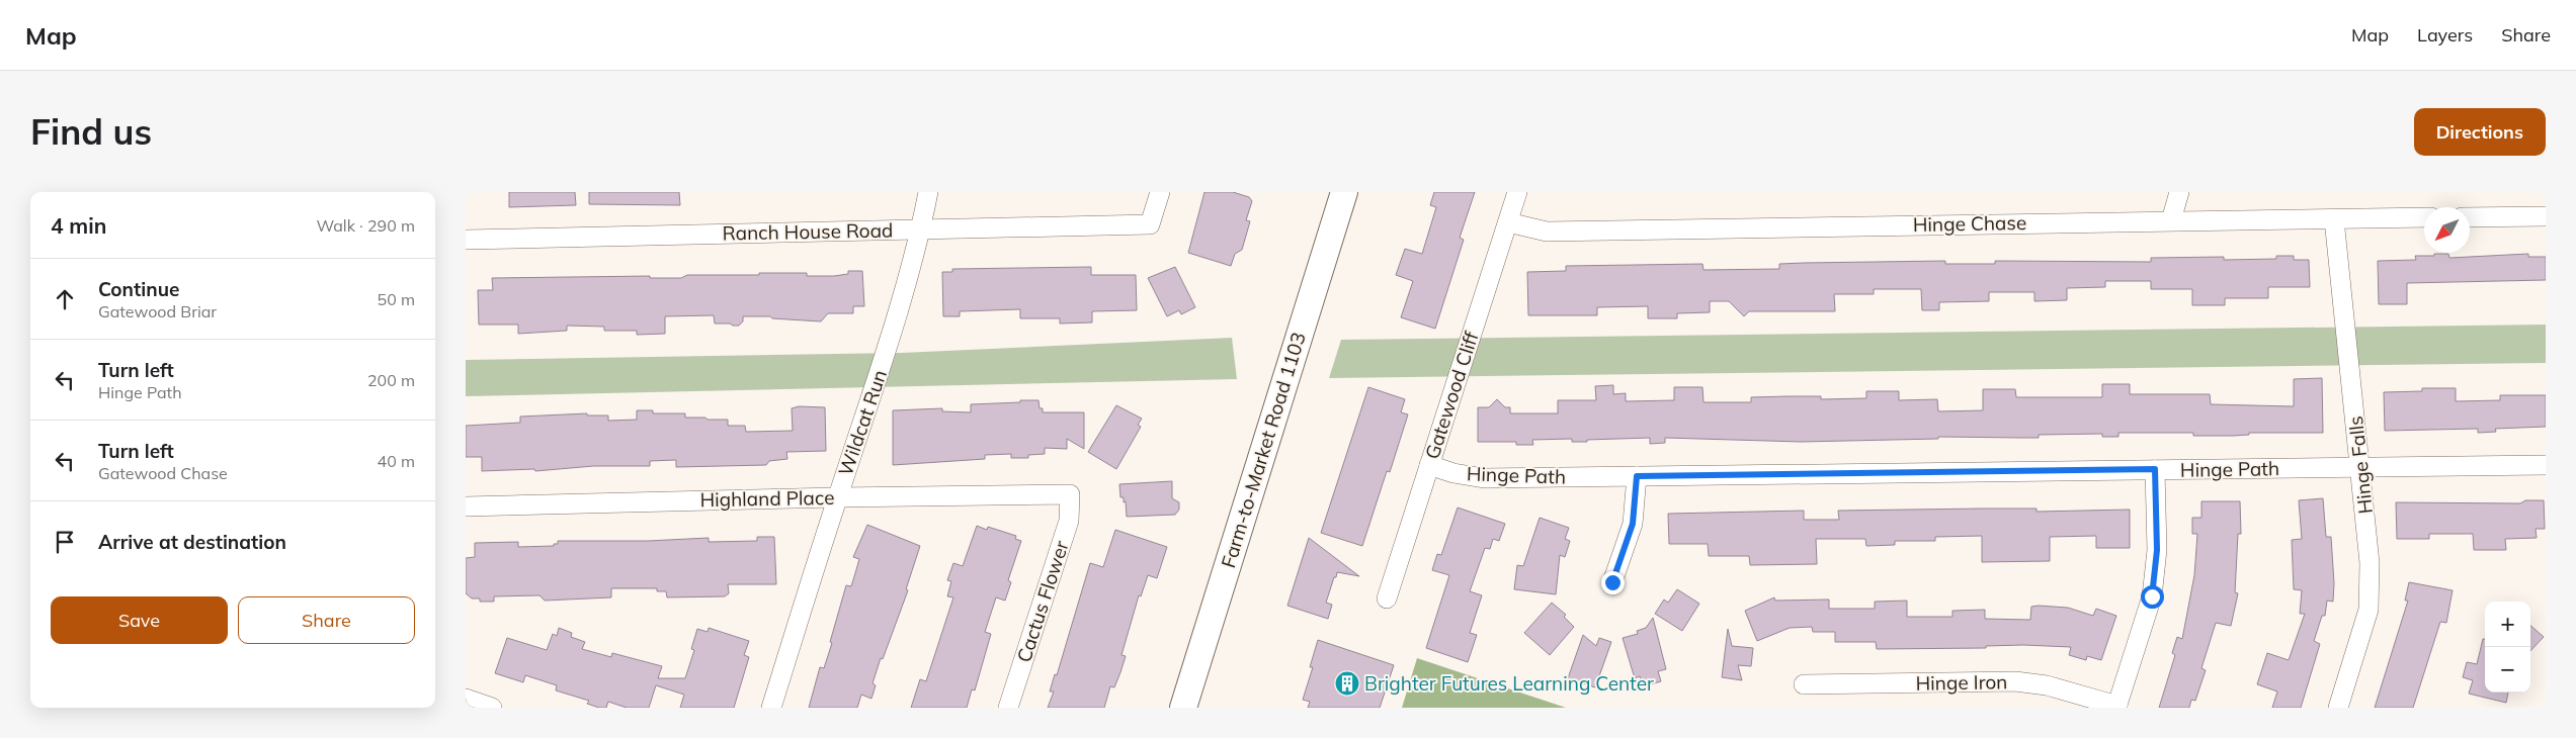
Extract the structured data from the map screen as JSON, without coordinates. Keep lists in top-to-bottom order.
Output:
{
  "streets": {
    "main road": ["Farm-to-Market Road 1103"],
    "street": [
      "Hinge Chase",
      "Ranch House Road",
      "Gatewood Cliff",
      "Wildcat Run",
      "Hinge Falls",
      "Hinge Path",
      "Highland Place",
      "Cactus Flower",
      "Hinge Iron"
    ]
  },
  "crossings": [
    ["Hinge Chase", "Gatewood Cliff"],
    ["Hinge Chase", "Hinge Falls"],
    ["Ranch House Road", "Wildcat Run"],
    ["Gatewood Cliff", "Hinge Path"],
    ["Wildcat Run", "Highland Place"],
    ["Hinge Falls", "Hinge Path"],
    ["Highland Place", "Cactus Flower"]
  ],
  "places": {
    "building": ["Brighter Futures Learning Center"]
  },
  "north": "bottom left",
  "page": {
    "header": "Map",
    "nav": ["Map", "Layers", "Share"],
    "buttons": [
      "Directions",
      ["Save", "Share"]
    ],
    "title": "Find us",
    "heading": ["4 min", "Walk · 290 m"],
    "list": [
      ["Continue", "Gatewood Briar", "50 m"],
      ["Turn left", "Hinge Path", "200 m"],
      ["Turn left", "Gatewood Chase", "40 m"],
      "Arrive at destination"
    ],
    "map_buttons": ["+", "−"]
  }
}
